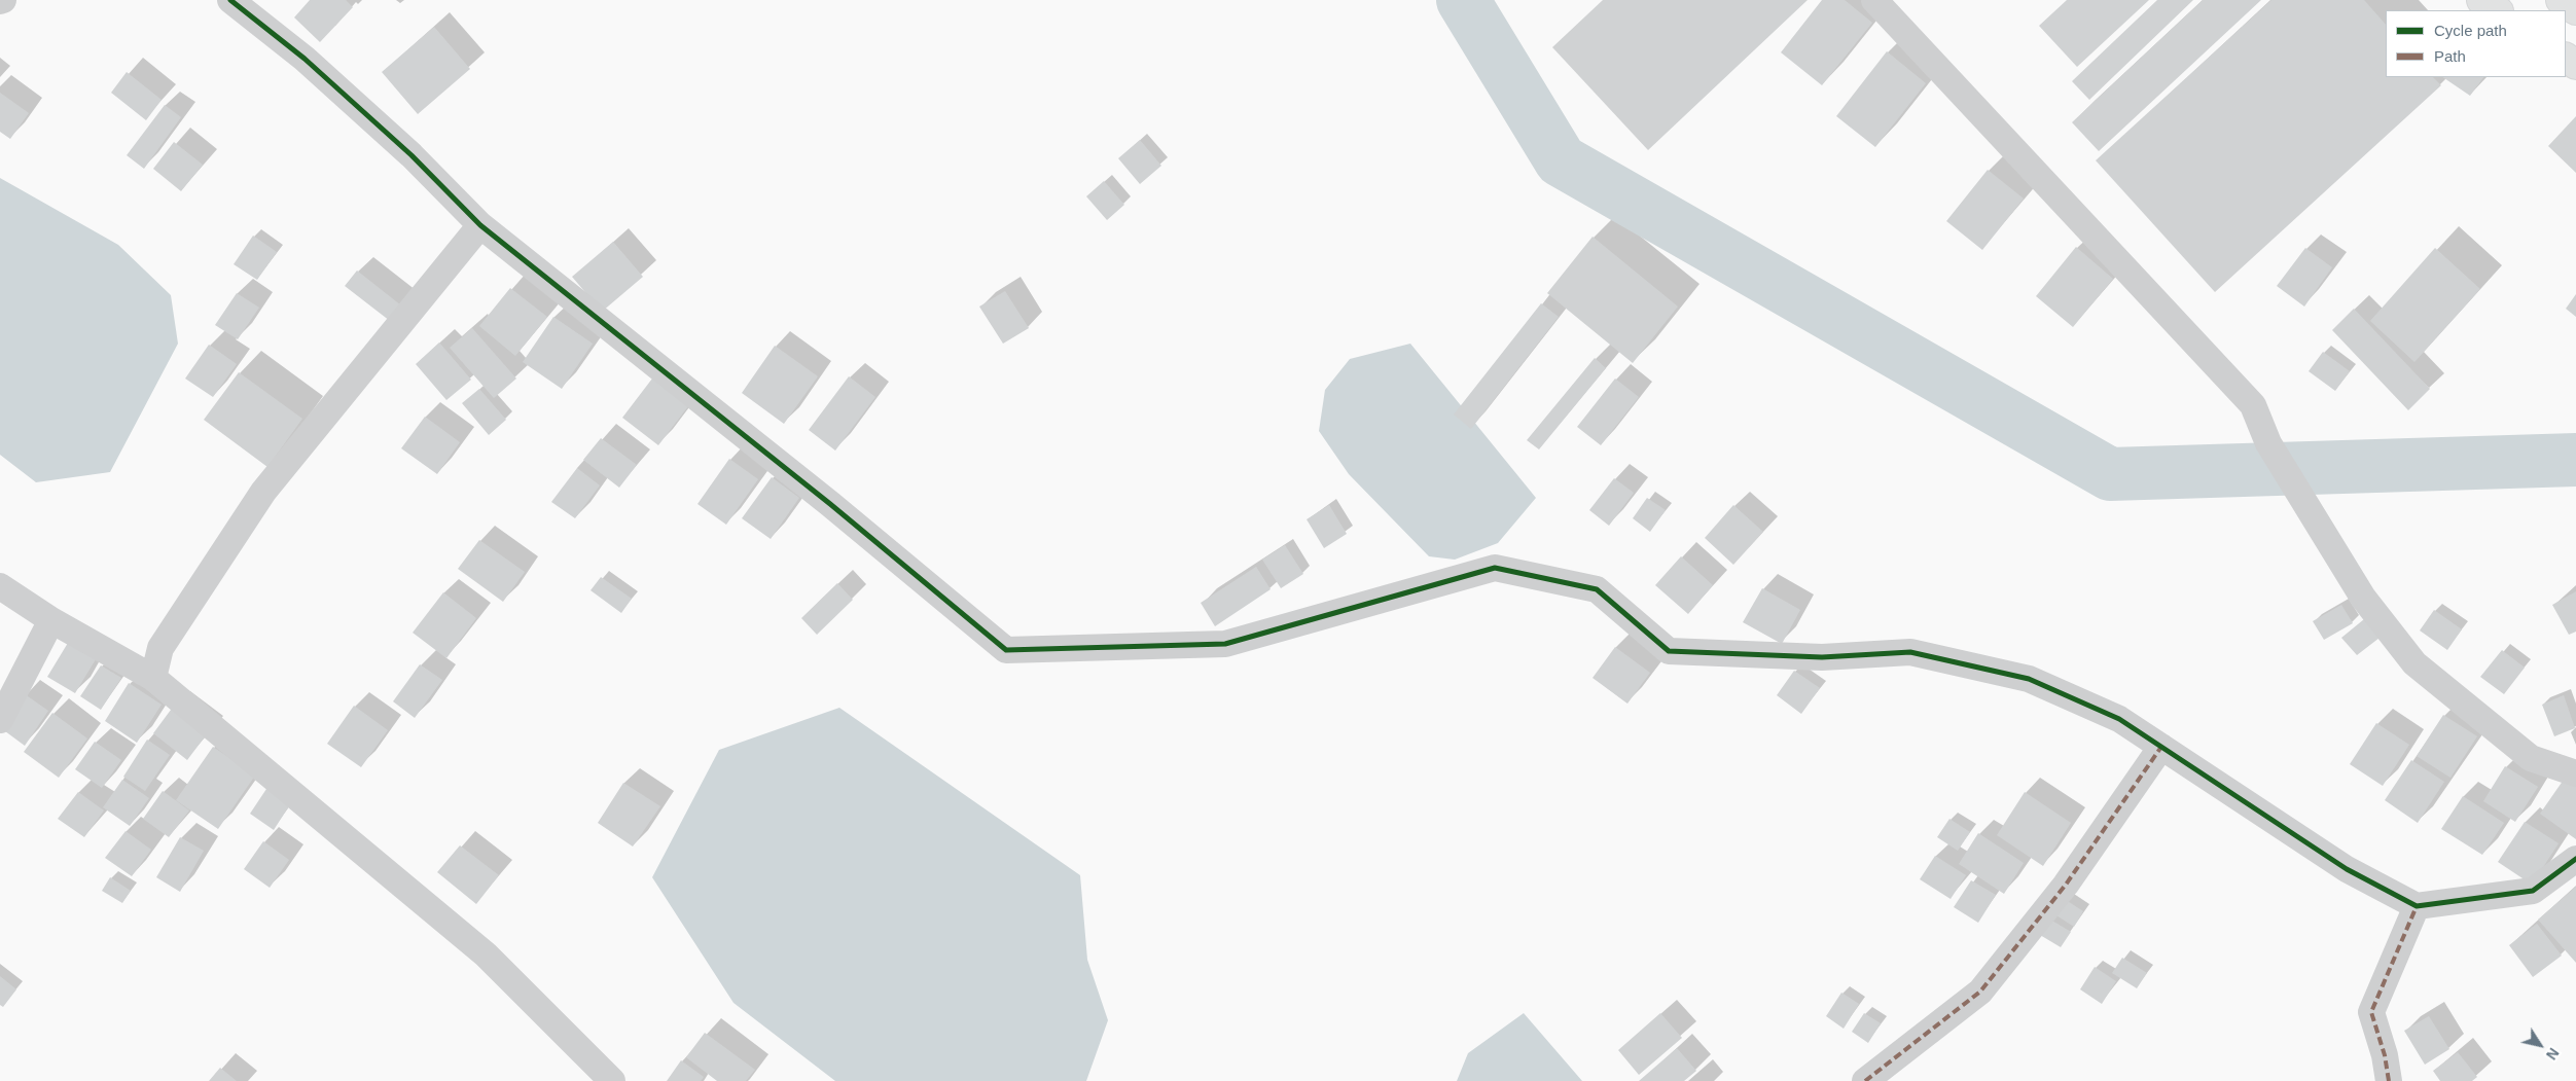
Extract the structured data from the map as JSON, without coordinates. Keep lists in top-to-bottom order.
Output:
{
  "legend": ["Cycle path", "Path"],
  "north": "bottom right"
}
